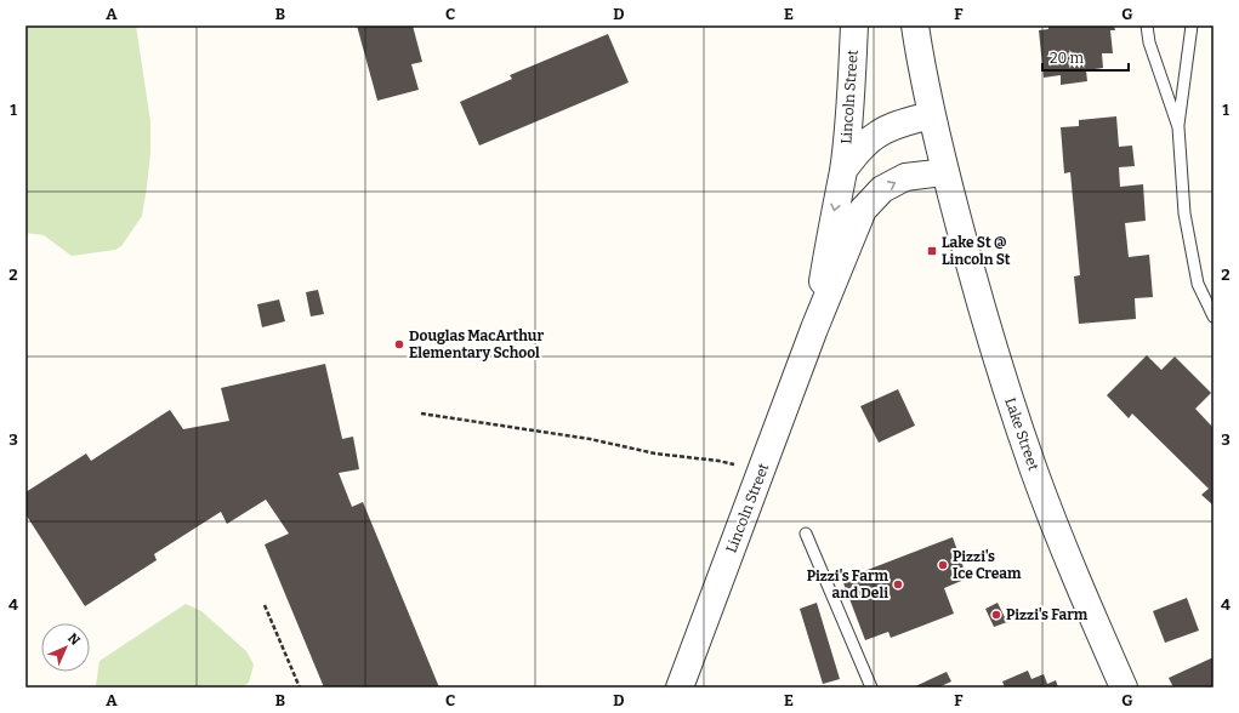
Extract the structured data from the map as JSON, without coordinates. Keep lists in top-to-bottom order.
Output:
{
  "streets": {
    "street": ["Lincoln Street", "Lake Street"]
  },
  "crossings": [
    ["Lincoln Street", "Lake Street"]
  ],
  "places": {
    "transit": ["Lake St @ Lincoln St"],
    "other": [
      "Douglas MacArthur Elementary School",
      "Pizzi's Ice Cream",
      "Pizzi's Farm and Deli",
      "Pizzi's Farm"
    ]
  },
  "scale_bar": "20 m",
  "north": "top right",
  "grid": {
    "columns": [
      "A",
      "B",
      "C",
      "D",
      "E",
      "F",
      "G"
    ],
    "rows": [
      "1",
      "2",
      "3",
      "4"
    ]
  }
}
